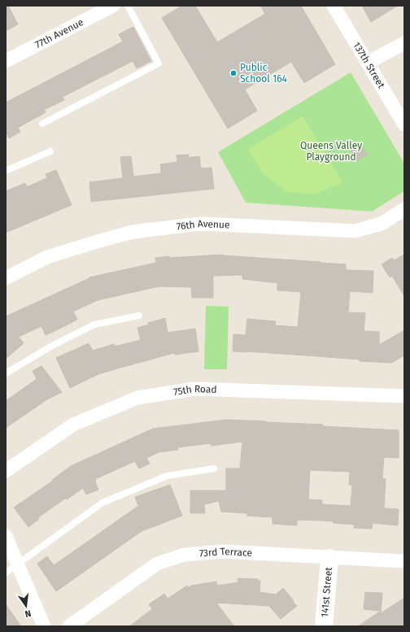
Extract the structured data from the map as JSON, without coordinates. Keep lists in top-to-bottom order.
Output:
{
  "streets": {
    "street": [
      "77th Avenue",
      "137th Street",
      "76th Avenue",
      "75th Road",
      "73rd Terrace",
      "141st Street"
    ]
  },
  "crossings": [
    ["73rd Terrace", "141st Street"]
  ],
  "parks": ["Queens Valley Playground"],
  "places": ["Public School 164"],
  "north": "bottom"
}
